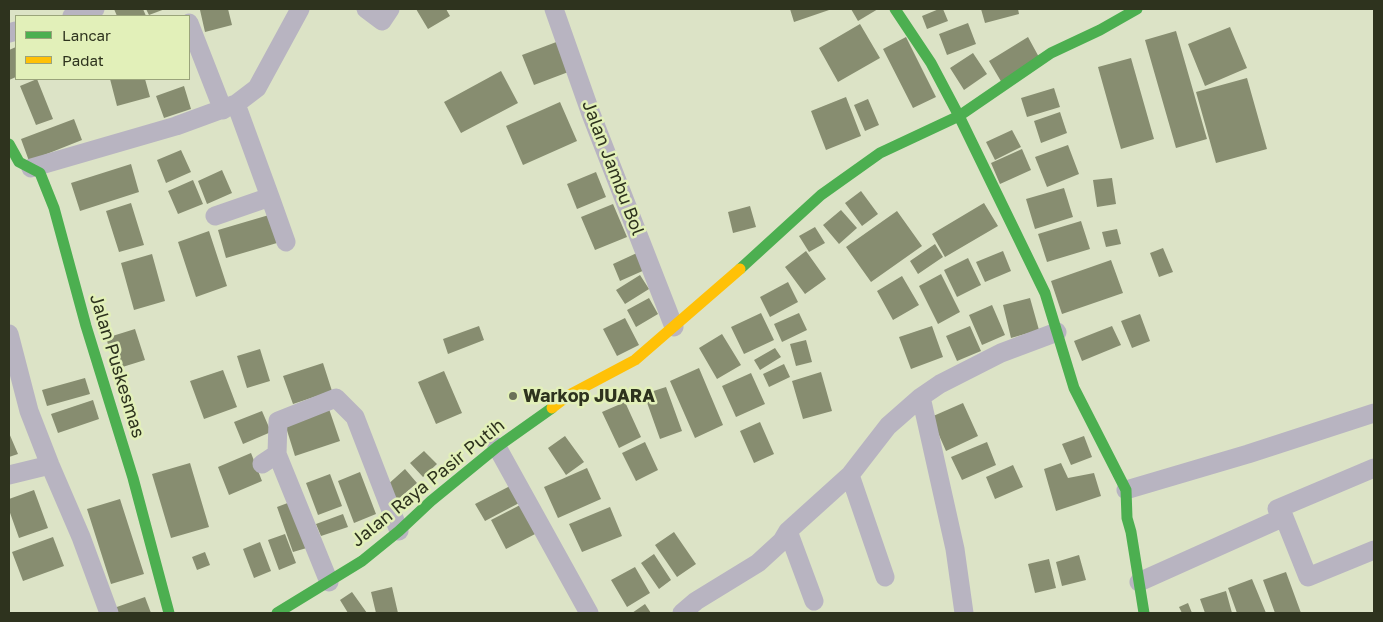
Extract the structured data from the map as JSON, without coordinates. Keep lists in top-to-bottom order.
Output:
{
  "streets": {
    "street": ["Jalan Jambu Bol", "Jalan Puskesmas", "Jalan Raya Pasir Putih"]
  },
  "crossings": [
    ["Jalan Jambu Bol", "Jalan Raya Pasir Putih"]
  ],
  "places": ["Warkop JUARA"],
  "legend": ["Lancar", "Padat"]
}
